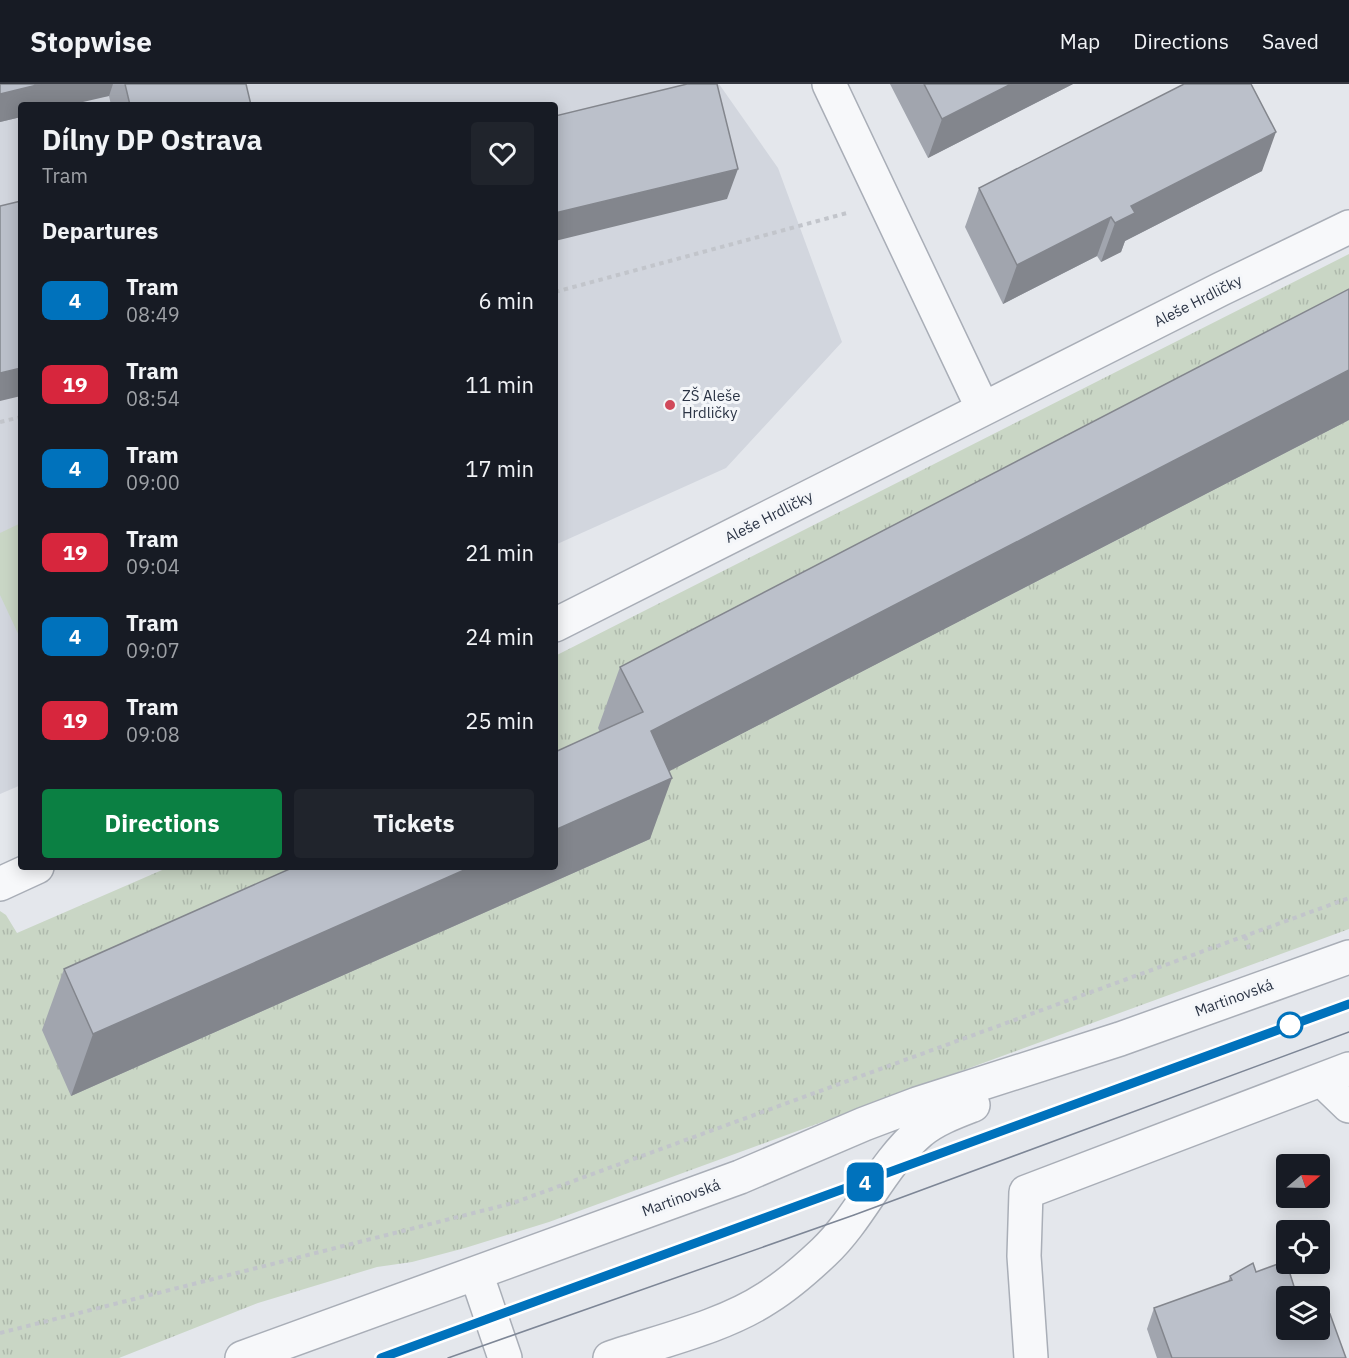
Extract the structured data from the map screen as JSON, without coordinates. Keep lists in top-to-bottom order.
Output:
{
  "streets": {
    "street": ["Aleše Hrdličky", "Martinovská"]
  },
  "places": ["ZŠ Aleše Hrdličky"],
  "lines": ["tram line 4"],
  "north": "right",
  "page": {
    "header": "Stopwise",
    "nav": ["Map", "Directions", "Saved"],
    "on_map": "4",
    "heading": [
      ["Dílny DP Ostrava", "Tram"],
      "Departures"
    ],
    "list": [
      {
        "mark": "4",
        "name": "Tram",
        "note": "08:49",
        "value": "6 min"
      },
      {
        "mark": "19",
        "name": "Tram",
        "note": "08:54",
        "value": "11 min"
      },
      {
        "mark": "4",
        "name": "Tram",
        "note": "09:00",
        "value": "17 min"
      },
      {
        "mark": "19",
        "name": "Tram",
        "note": "09:04",
        "value": "21 min"
      },
      {
        "mark": "4",
        "name": "Tram",
        "note": "09:07",
        "value": "24 min"
      },
      {
        "mark": "19",
        "name": "Tram",
        "note": "09:08",
        "value": "25 min"
      }
    ],
    "buttons": ["Directions", "Tickets"]
  }
}
